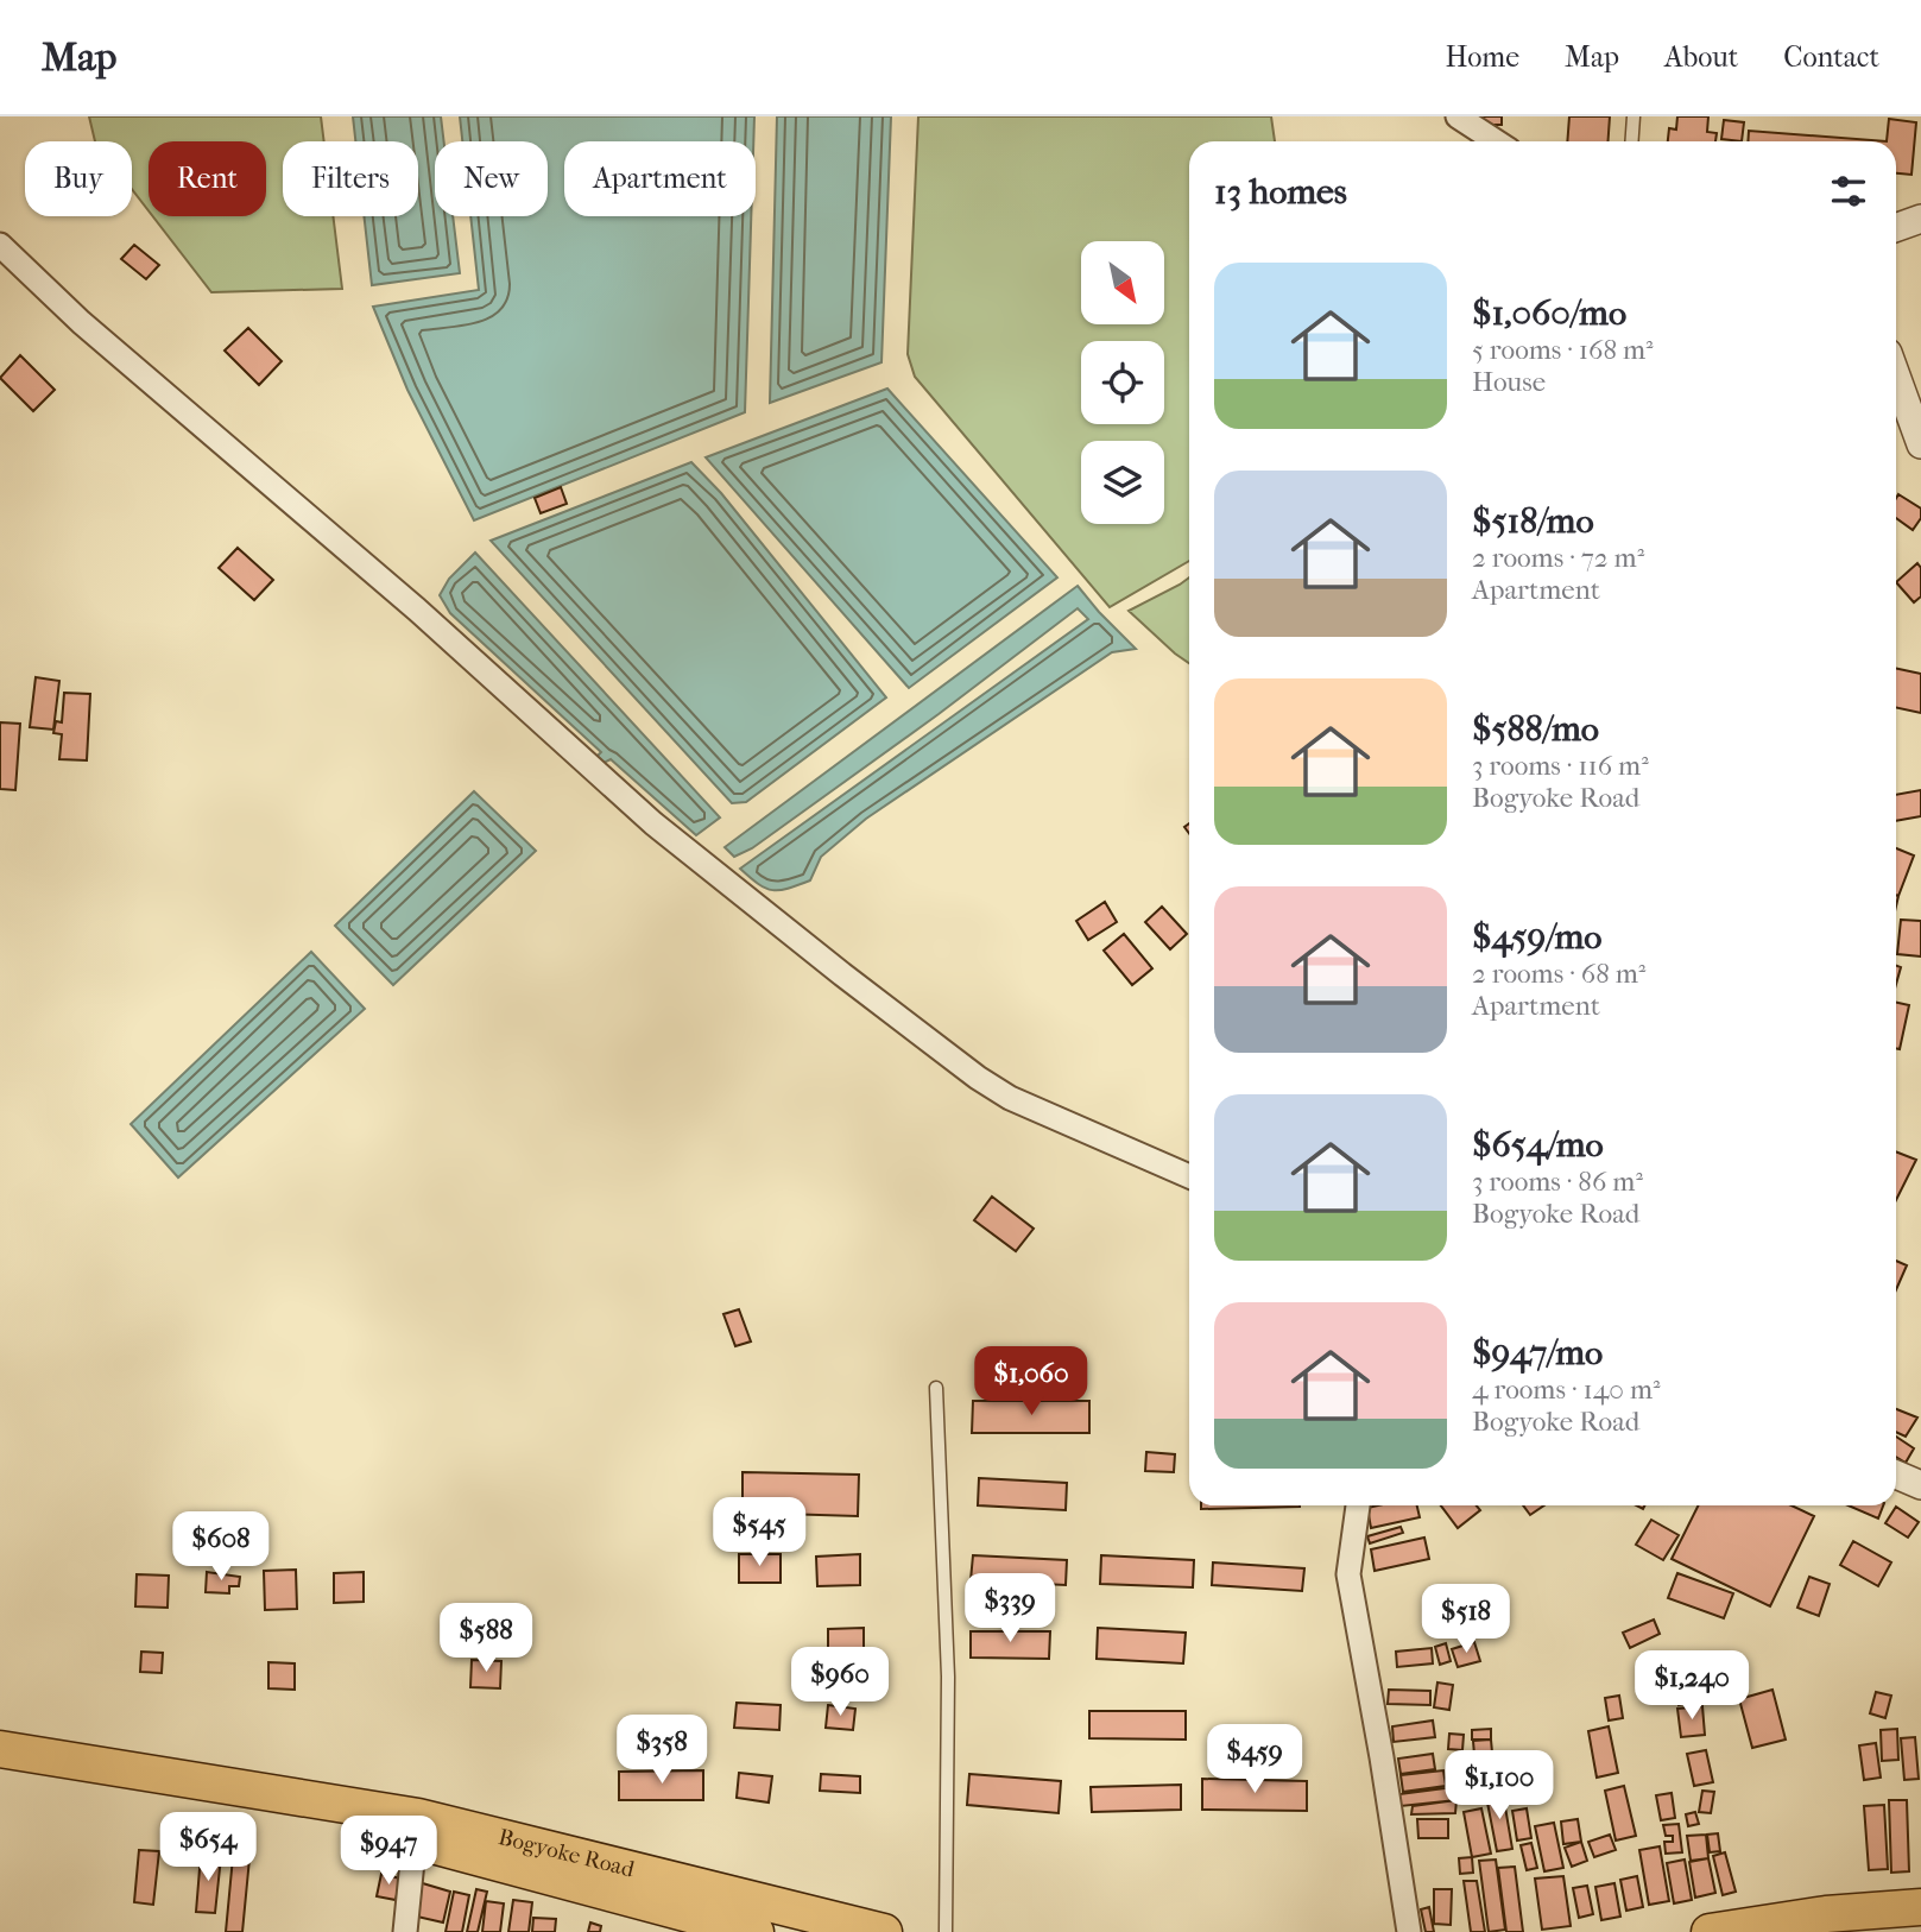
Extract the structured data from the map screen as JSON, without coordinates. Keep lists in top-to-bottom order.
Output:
{
  "streets": {
    "main road": ["Bogyoke Road"]
  },
  "north": "bottom right",
  "page": {
    "header": "Map",
    "nav": [
      "Home",
      "Map",
      "About",
      "Contact"
    ],
    "chip": [
      "Buy",
      "Rent",
      "Filters",
      "New",
      "Apartment"
    ],
    "heading": "13 homes",
    "list": [
      {
        "name": "$1,060/mo",
        "note": "5 rooms · 168 m² · House"
      },
      {
        "name": "$518/mo",
        "note": "2 rooms · 72 m² · Apartment"
      },
      {
        "name": "$588/mo",
        "note": "3 rooms · 116 m² · Bogyoke Road"
      },
      {
        "name": "$459/mo",
        "note": "2 rooms · 68 m² · Apartment"
      },
      {
        "name": "$654/mo",
        "note": "3 rooms · 86 m² · Bogyoke Road"
      },
      {
        "name": "$947/mo",
        "note": "4 rooms · 140 m² · Bogyoke Road"
      }
    ],
    "price": [
      "$1,060",
      "$545",
      "$608",
      "$339",
      "$518",
      "$588",
      "$960",
      "$1,240",
      "$358",
      "$459",
      "$1,100",
      "$654",
      "$947"
    ]
  }
}
